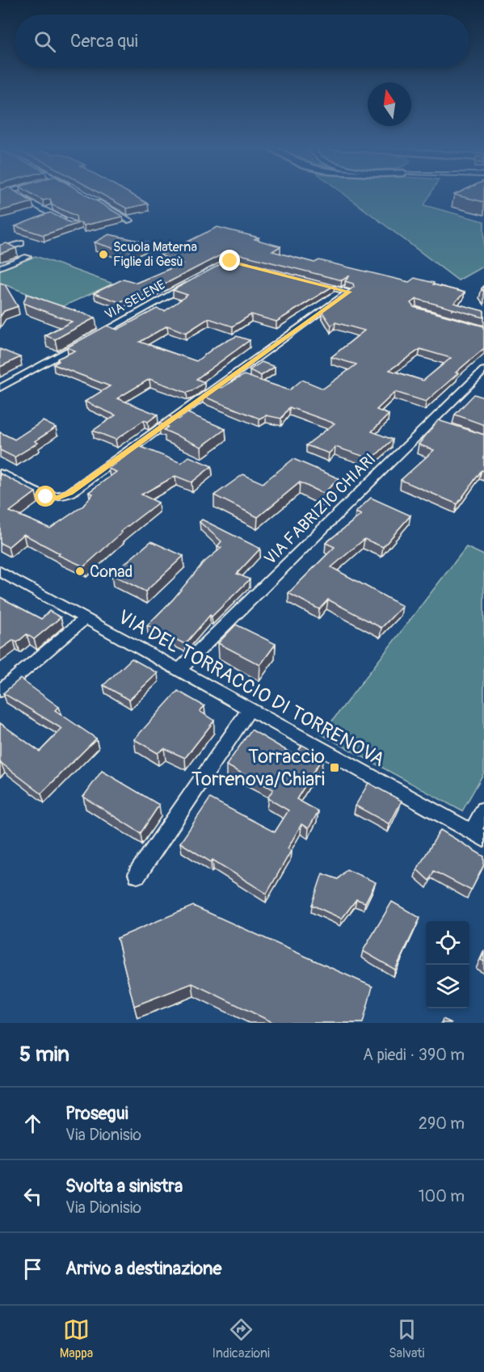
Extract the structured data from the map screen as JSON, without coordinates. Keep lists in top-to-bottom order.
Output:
{
  "streets": {
    "street": ["VIA SELENE", "VIA FABRIZIO CHIARI", "VIA DEL TORRACCIO DI TORRENOVA"]
  },
  "crossings": [
    ["VIA FABRIZIO CHIARI", "VIA DEL TORRACCIO DI TORRENOVA"]
  ],
  "places": {
    "other": ["Scuola Materna Figlie di Gesù", "Conad"],
    "transit": ["Torraccio Torrenova/Chiari"]
  },
  "north": "top",
  "page": {
    "search": "Cerca qui",
    "heading": ["5 min", "A piedi · 390 m"],
    "list": [
      ["Prosegui", "Via Dionisio", "290 m"],
      ["Svolta a sinistra", "Via Dionisio", "100 m"],
      "Arrivo a destinazione"
    ],
    "nav": ["Mappa", "Indicazioni", "Salvati"]
  }
}
